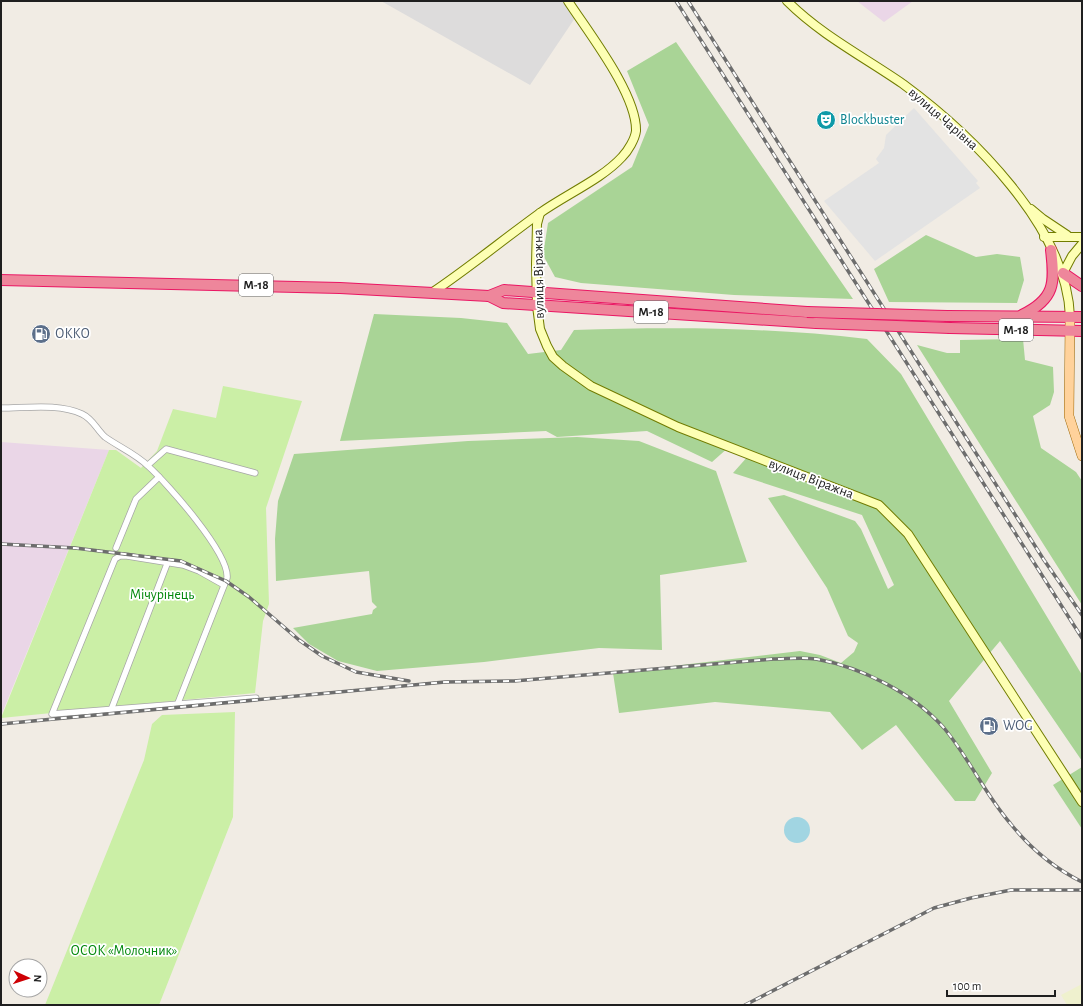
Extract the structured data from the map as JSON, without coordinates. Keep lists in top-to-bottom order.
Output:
{
  "streets": {
    "highway": ["М-18"],
    "main road": ["вулиця Чарівна", "вулиця Віражна"]
  },
  "crossings": [
    ["вулиця Чарівна", "М-18"],
    ["вулиця Віражна", "М-18"]
  ],
  "parks": ["Мічурінець", "ОСОК «Молочник»"],
  "places": {
    "theatre": ["Blockbuster"],
    "fuel station": ["ОККО", "WOG"]
  },
  "scale_bar": "100 m",
  "north": "right"
}
